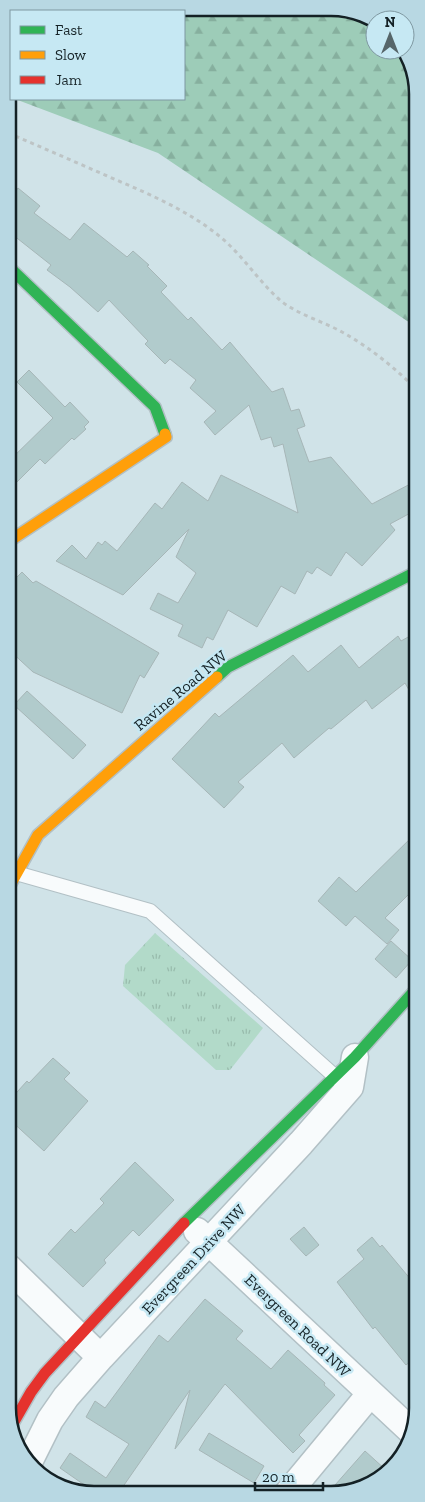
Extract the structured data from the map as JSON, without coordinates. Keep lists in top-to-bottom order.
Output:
{
  "streets": {
    "street": ["Ravine Road NW", "Evergreen Drive NW", "Evergreen Road NW"]
  },
  "crossings": [
    ["Evergreen Drive NW", "Evergreen Road NW"]
  ],
  "legend": ["Fast", "Slow", "Jam"],
  "scale_bar": "20 m",
  "north": "top"
}
